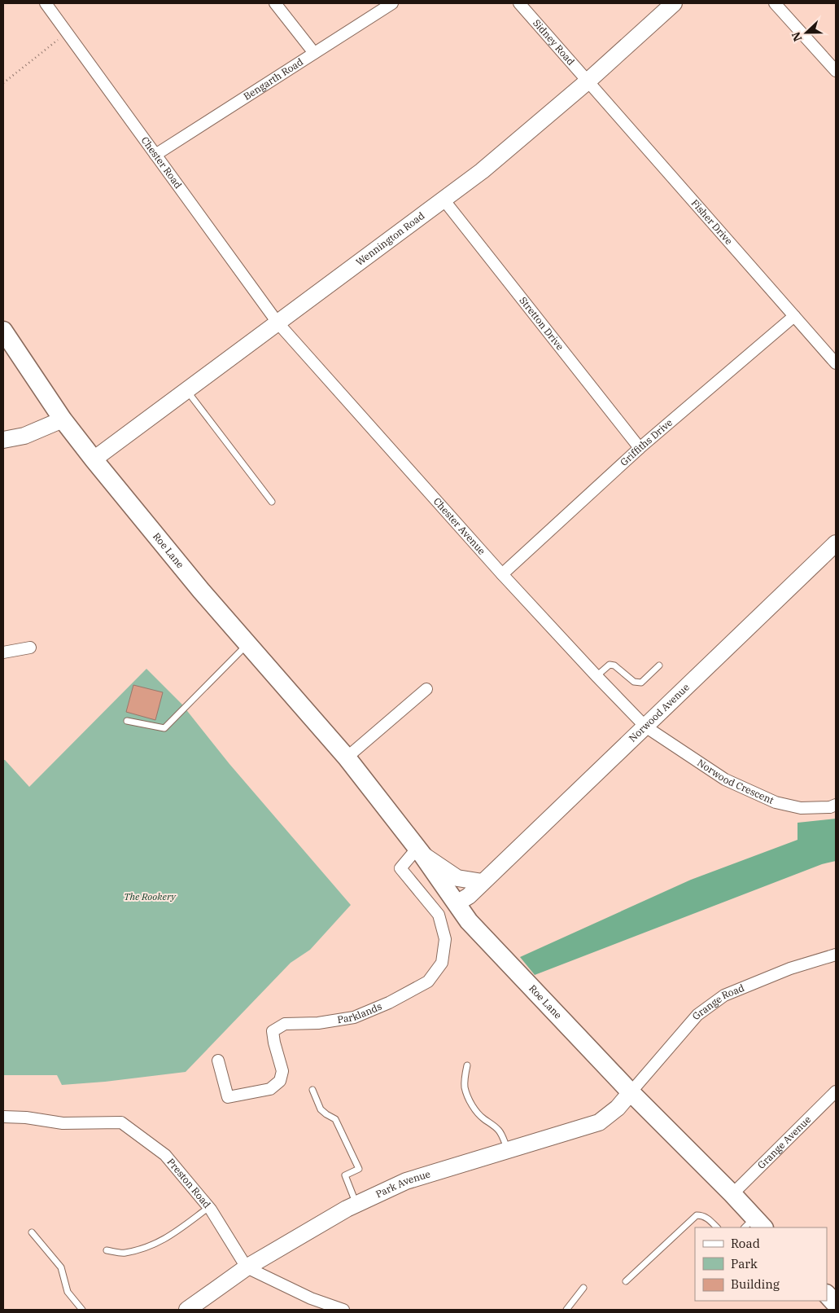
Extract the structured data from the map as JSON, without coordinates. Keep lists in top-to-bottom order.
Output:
{
  "streets": {
    "main road": ["Roe Lane"],
    "street": [
      "Sidney Road",
      "Bengarth Road",
      "Chester Road",
      "Fisher Drive",
      "Wennington Road",
      "Stretton Drive",
      "Griffiths Drive",
      "Chester Avenue",
      "Norwood Avenue",
      "Norwood Crescent",
      "Grange Road",
      "Parklands",
      "Grange Avenue",
      "Preston Road",
      "Park Avenue"
    ]
  },
  "crossings": [
    ["Sidney Road", "Fisher Drive"],
    ["Sidney Road", "Wennington Road"],
    ["Bengarth Road", "Chester Road"],
    ["Chester Road", "Wennington Road"],
    ["Chester Road", "Chester Avenue"],
    ["Fisher Drive", "Wennington Road"],
    ["Fisher Drive", "Griffiths Drive"],
    ["Wennington Road", "Stretton Drive"],
    ["Wennington Road", "Chester Avenue"],
    ["Wennington Road", "Roe Lane"],
    ["Stretton Drive", "Griffiths Drive"],
    ["Griffiths Drive", "Chester Avenue"],
    ["Chester Avenue", "Norwood Avenue"],
    ["Chester Avenue", "Norwood Crescent"],
    ["Roe Lane", "Norwood Avenue"],
    ["Roe Lane", "Grange Road"],
    ["Roe Lane", "Parklands"],
    ["Roe Lane", "Grange Avenue"],
    ["Roe Lane", "Park Avenue"],
    ["Norwood Avenue", "Norwood Crescent"],
    ["Grange Road", "Park Avenue"],
    ["Preston Road", "Park Avenue"]
  ],
  "parks": ["The Rookery"],
  "legend": ["Road", "Park", "Building"],
  "north": "left"
}
